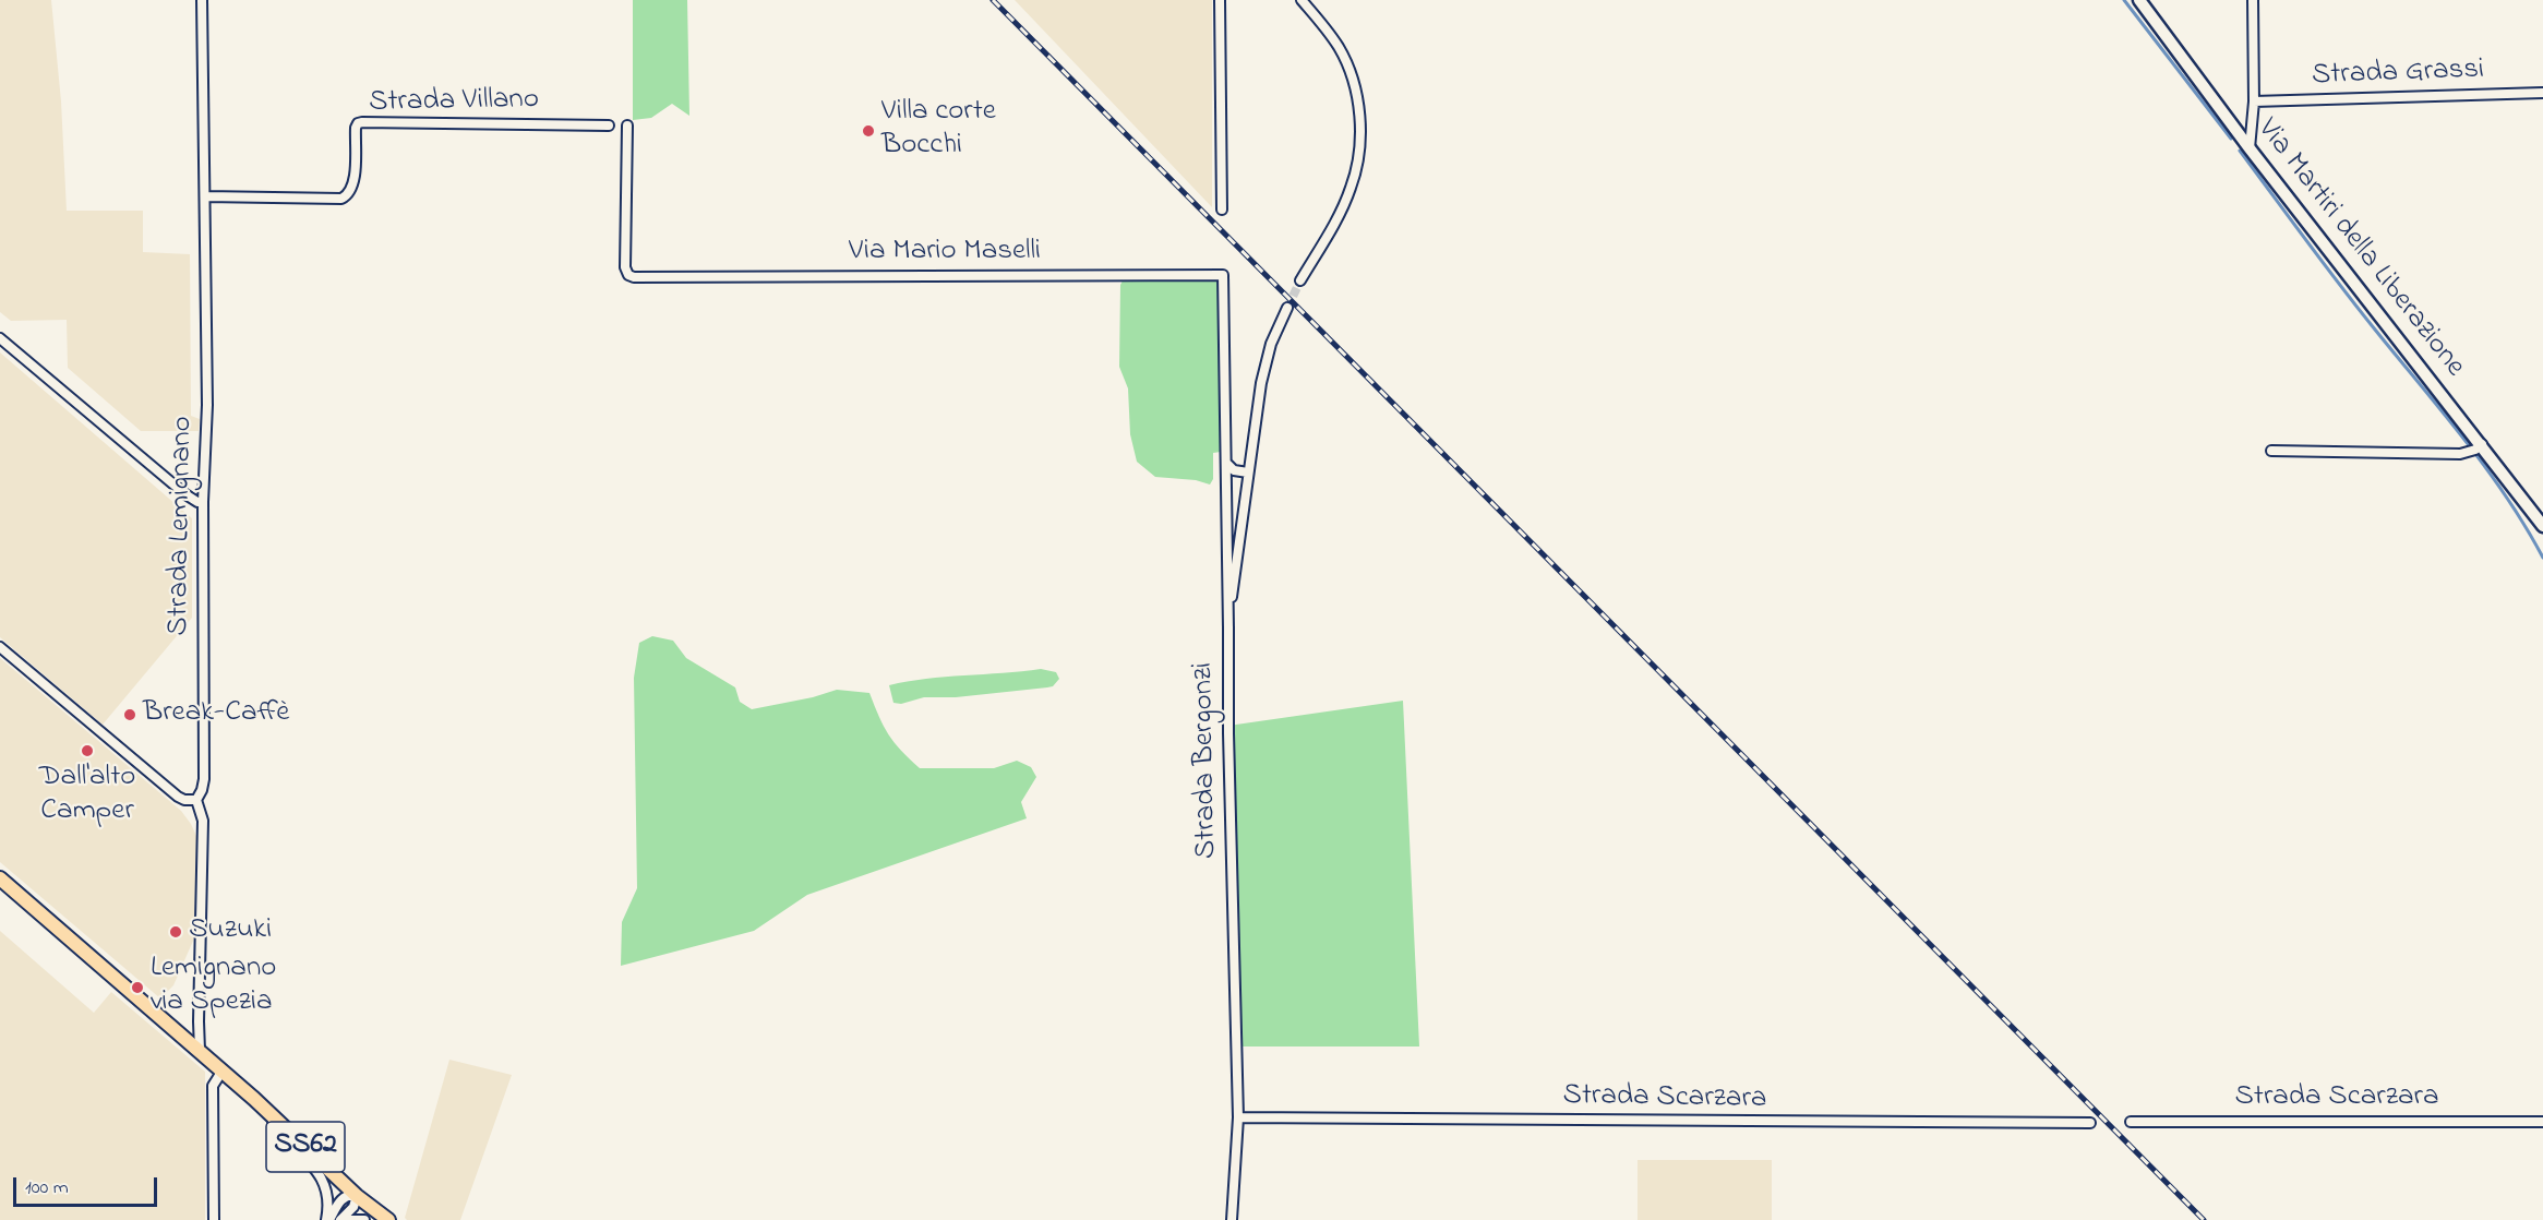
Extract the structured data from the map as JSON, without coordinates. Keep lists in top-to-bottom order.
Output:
{
  "streets": {
    "main road": ["SS62"],
    "street": [
      "Strada Grassi",
      "Strada Villano",
      "Via Martiri della Liberazione",
      "Via Mario Maselli",
      "Strada Lemignano",
      "Strada Bergonzi",
      "Strada Scarzara"
    ]
  },
  "crossings": [
    ["Strada Villano", "Strada Lemignano"],
    ["Via Mario Maselli", "Strada Bergonzi"],
    ["Strada Lemignano", "SS62"],
    ["Strada Bergonzi", "Strada Scarzara"]
  ],
  "places": [
    "Villa corte Bocchi",
    "Break-Caffè",
    "Dall'alto Camper",
    "Suzuki",
    "Lemignano via Spezia"
  ],
  "scale_bar": "100 m"
}
